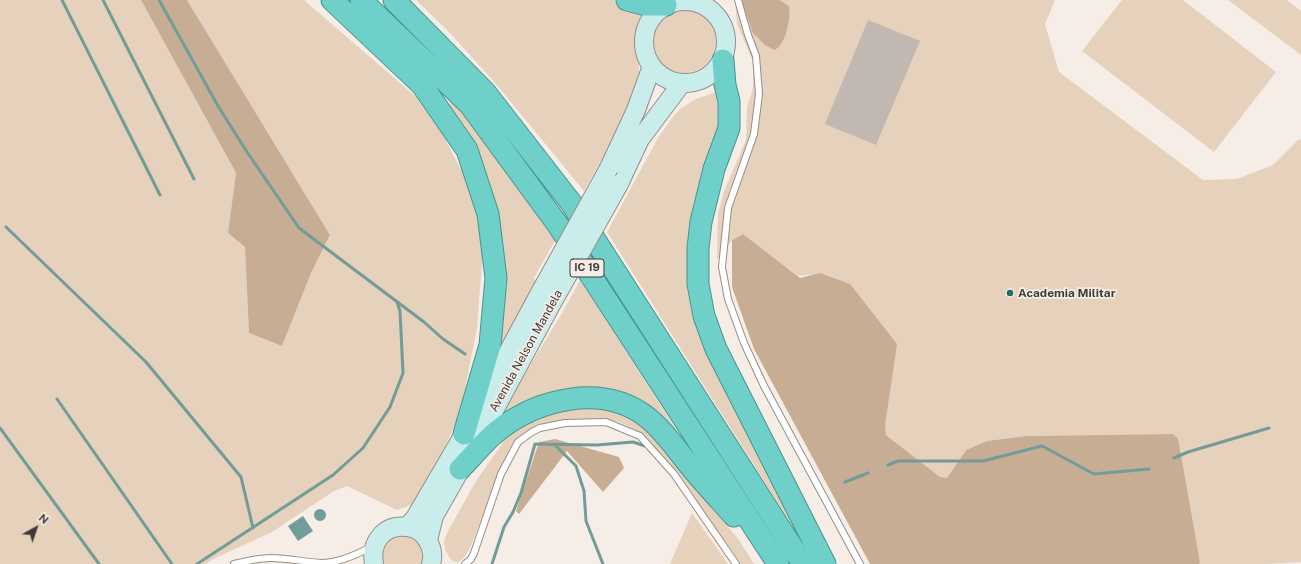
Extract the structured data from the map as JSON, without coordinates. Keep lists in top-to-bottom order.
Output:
{
  "streets": {
    "highway": ["IC 19"],
    "main road": ["Avenida Nelson Mandela"]
  },
  "places": ["Academia Militar"],
  "north": "top right"
}
